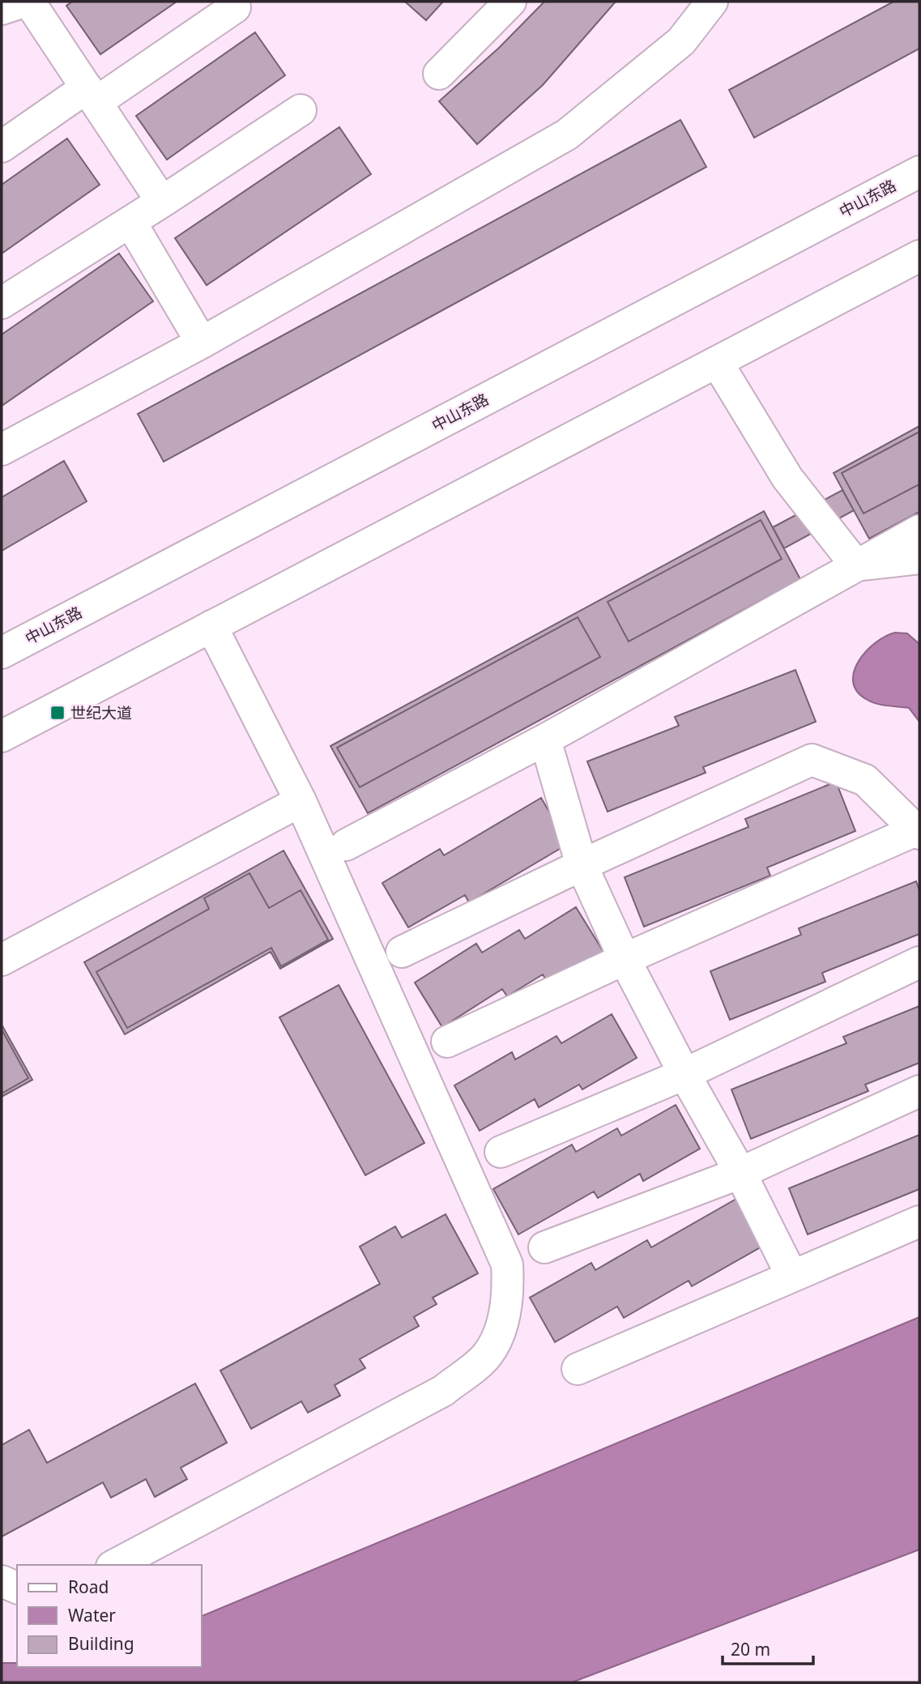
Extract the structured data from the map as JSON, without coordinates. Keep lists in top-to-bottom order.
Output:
{
  "streets": {
    "main road": ["中山东路"]
  },
  "places": {
    "transit": ["世纪大道"]
  },
  "legend": ["Road", "Water", "Building"],
  "scale_bar": "20 m"
}
